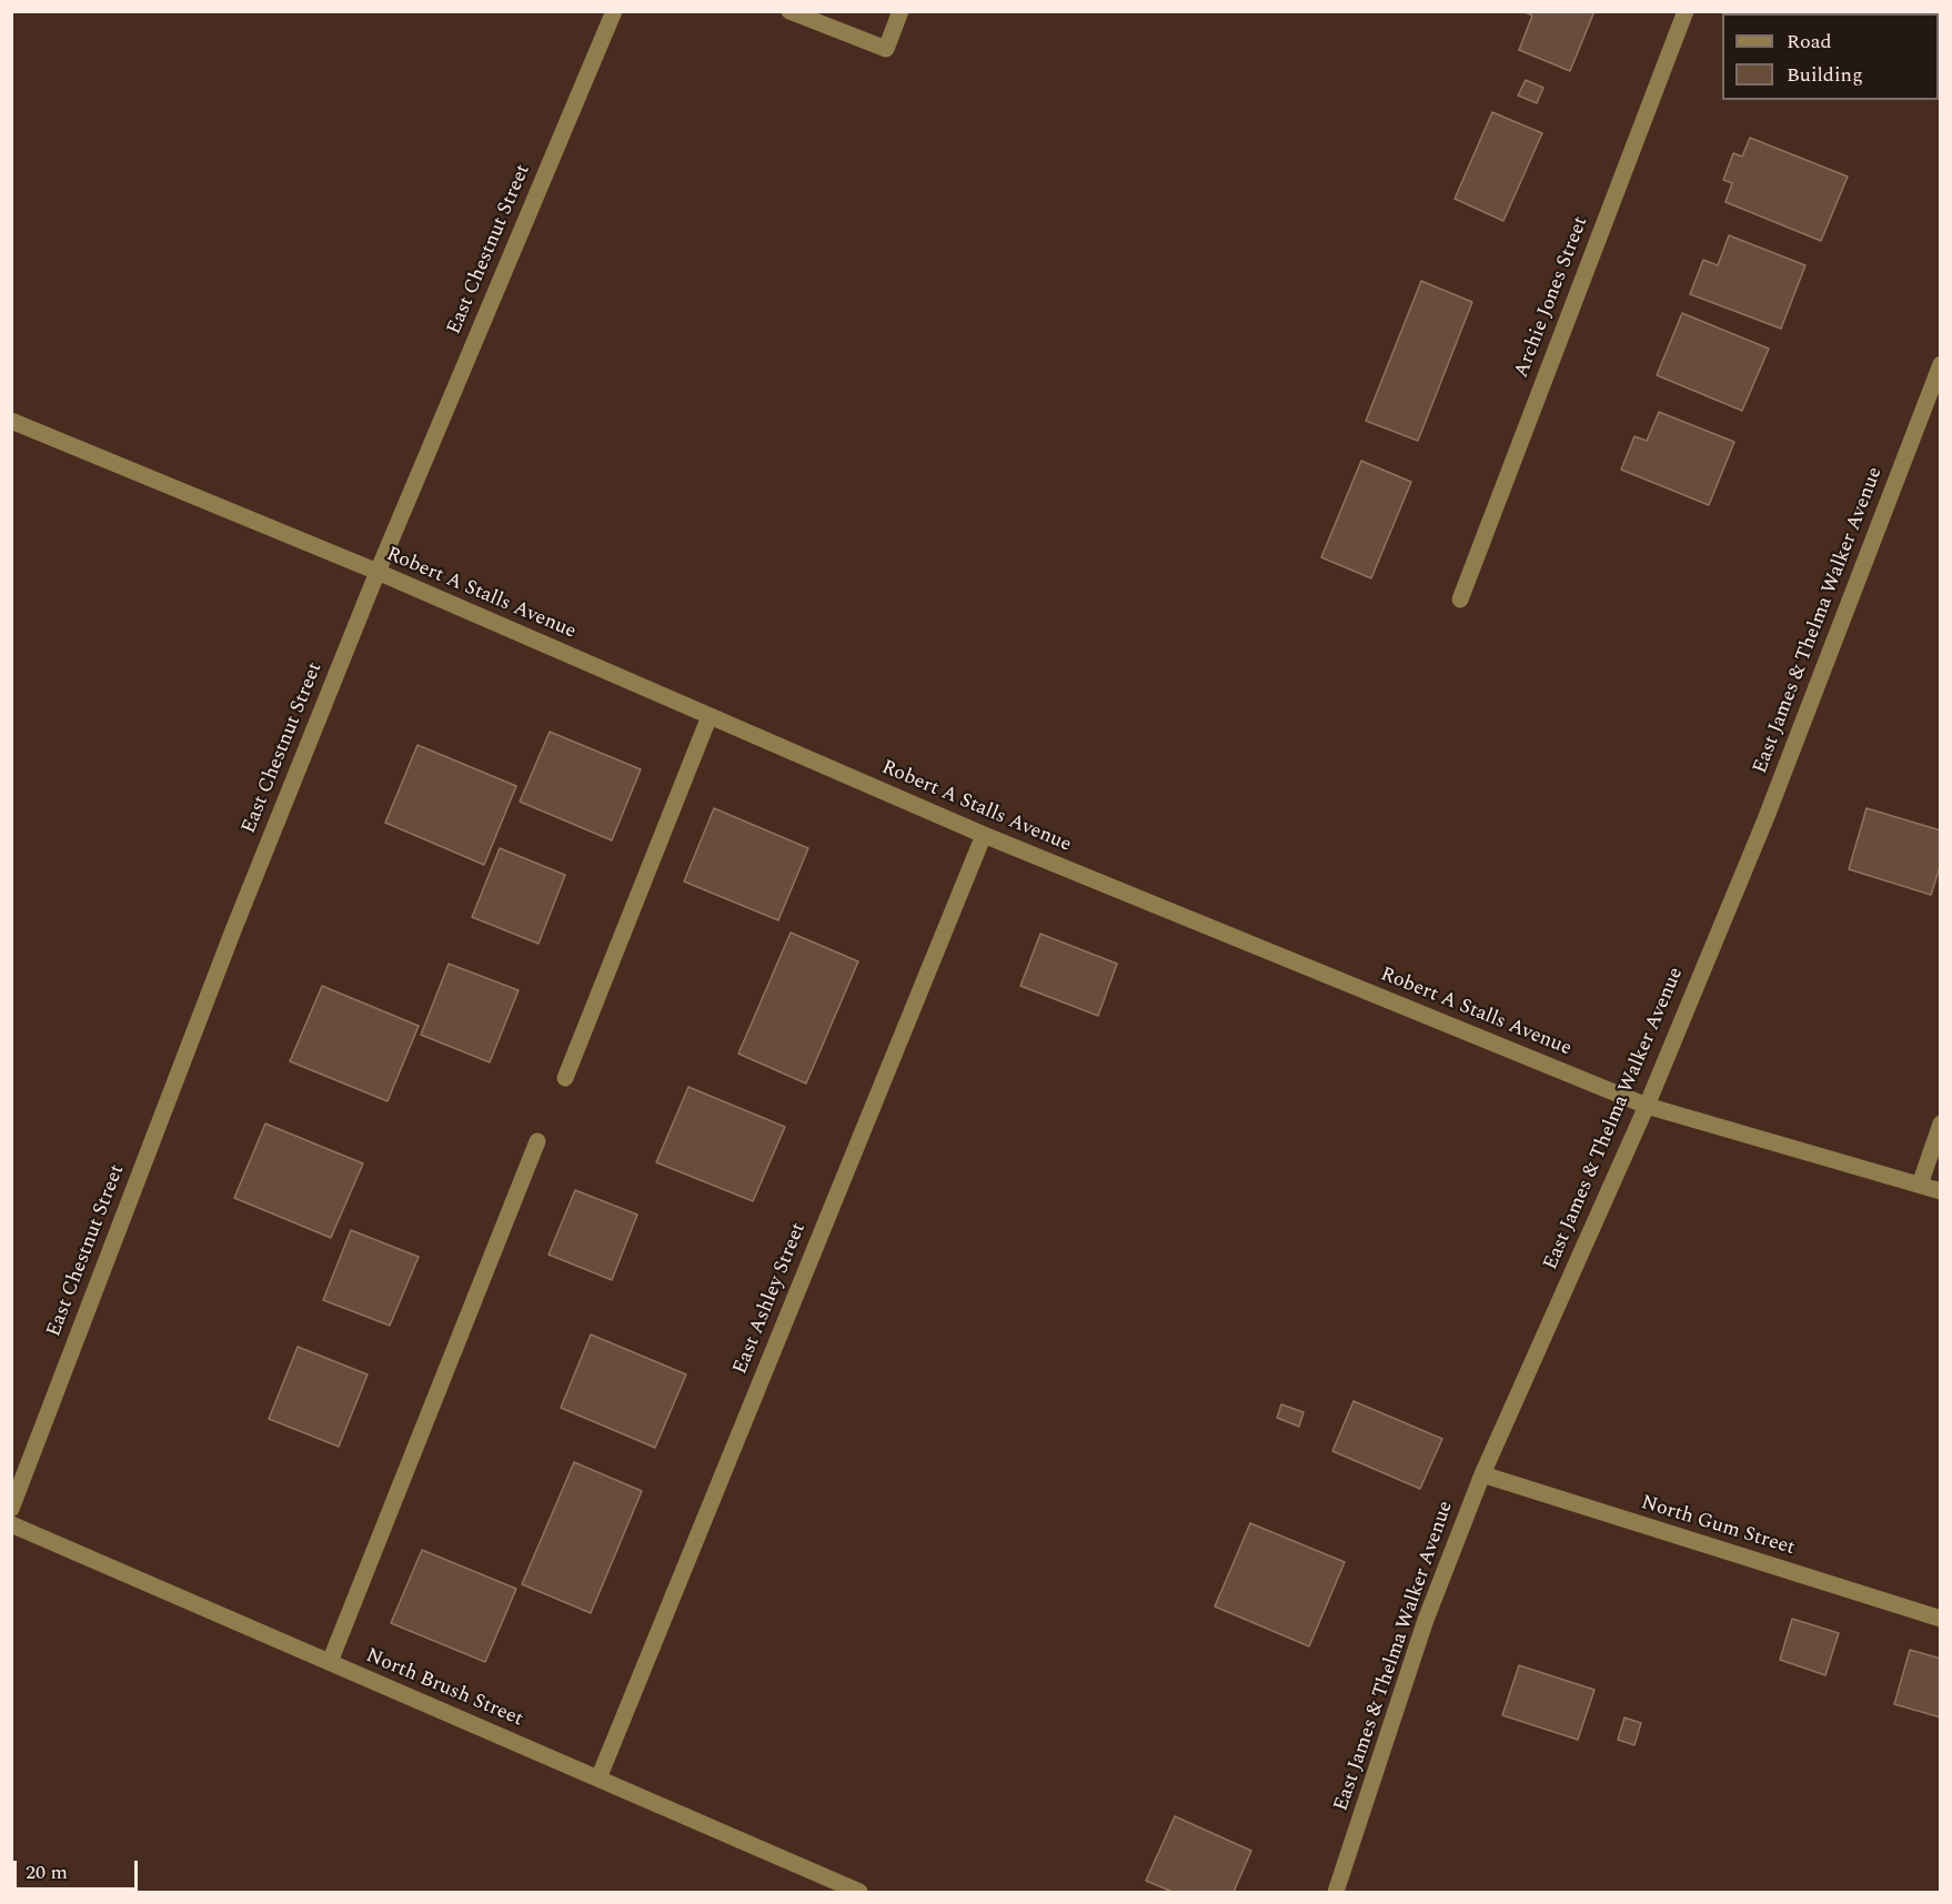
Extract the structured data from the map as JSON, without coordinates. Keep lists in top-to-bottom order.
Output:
{
  "streets": {
    "street": [
      "East Chestnut Street",
      "Archie Jones Street",
      "Robert A Stalls Avenue",
      "East James & Thelma Walker Avenue",
      "East Ashley Street",
      "North Gum Street",
      "North Brush Street"
    ]
  },
  "crossings": [
    ["East Chestnut Street", "Robert A Stalls Avenue"],
    ["Robert A Stalls Avenue", "East James & Thelma Walker Avenue"],
    ["Robert A Stalls Avenue", "East Ashley Street"],
    ["East James & Thelma Walker Avenue", "North Gum Street"],
    ["East Ashley Street", "North Brush Street"]
  ],
  "legend": ["Road", "Building"],
  "scale_bar": "20 m"
}
